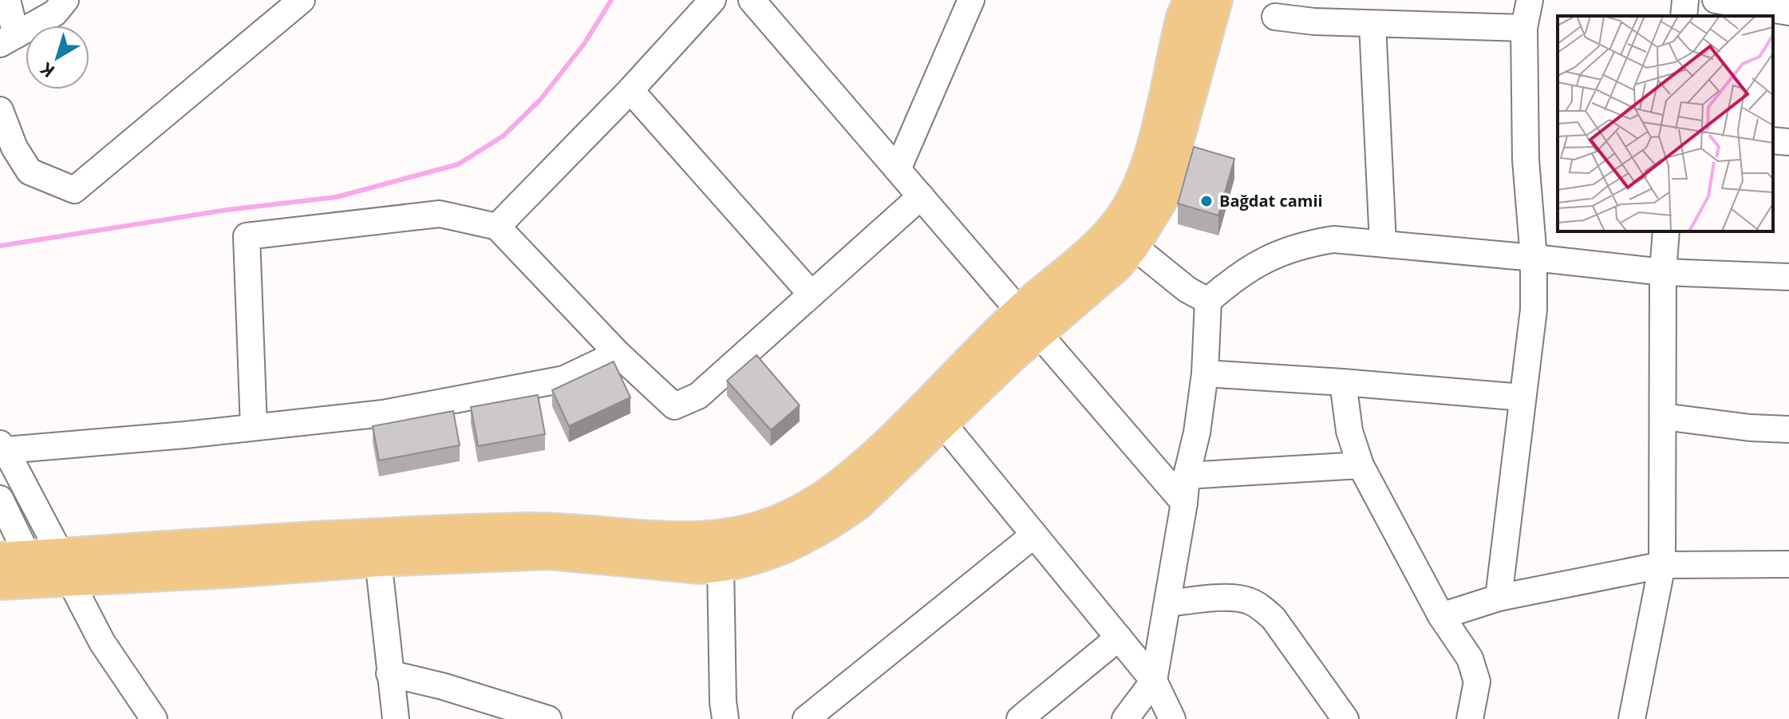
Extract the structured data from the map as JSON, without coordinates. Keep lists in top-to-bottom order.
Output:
{
  "places": ["Bağdat camii"],
  "north": "bottom left"
}
